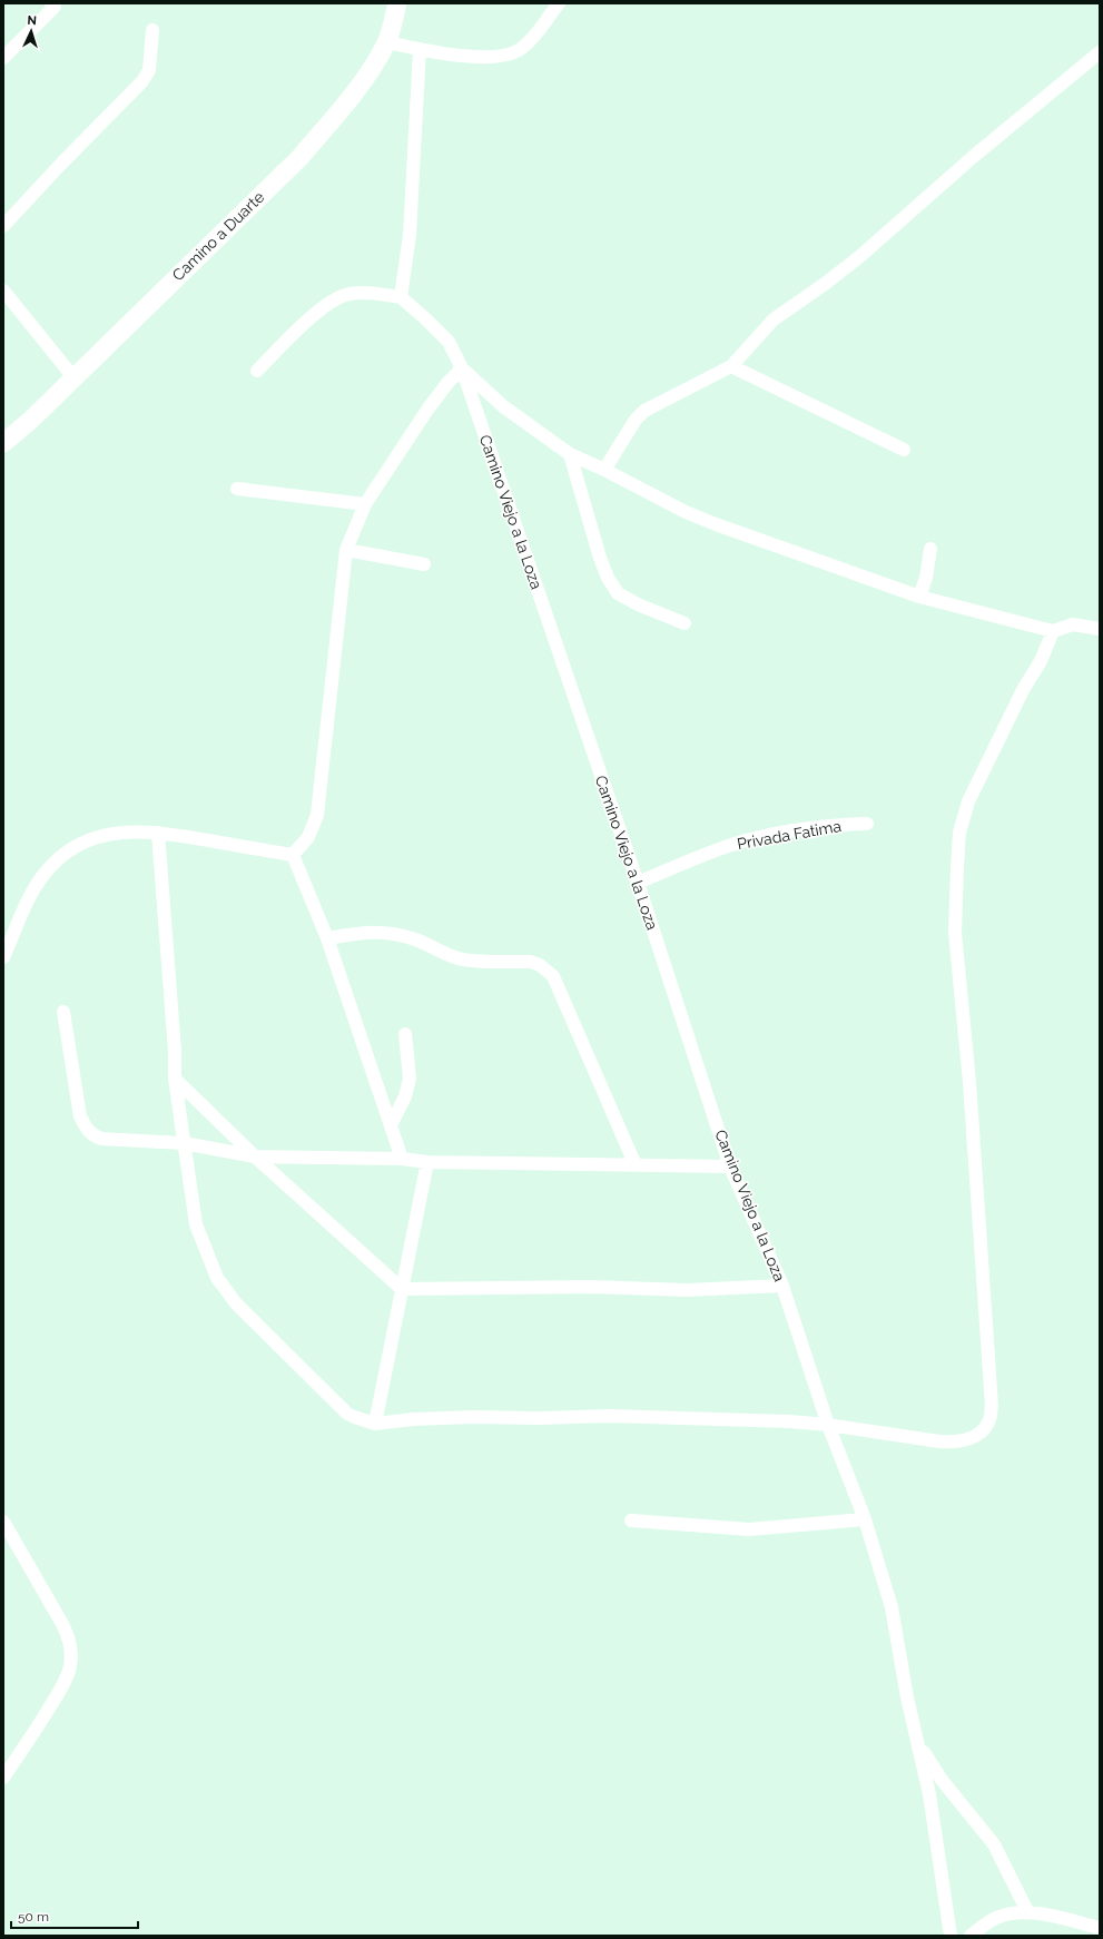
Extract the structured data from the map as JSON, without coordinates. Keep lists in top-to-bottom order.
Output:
{
  "streets": {
    "street": ["Camino a Duarte", "Camino Viejo a la Loza", "Privada Fatima"]
  },
  "crossings": [
    ["Camino Viejo a la Loza", "Privada Fatima"]
  ],
  "scale_bar": "50 m",
  "north": "top"
}
